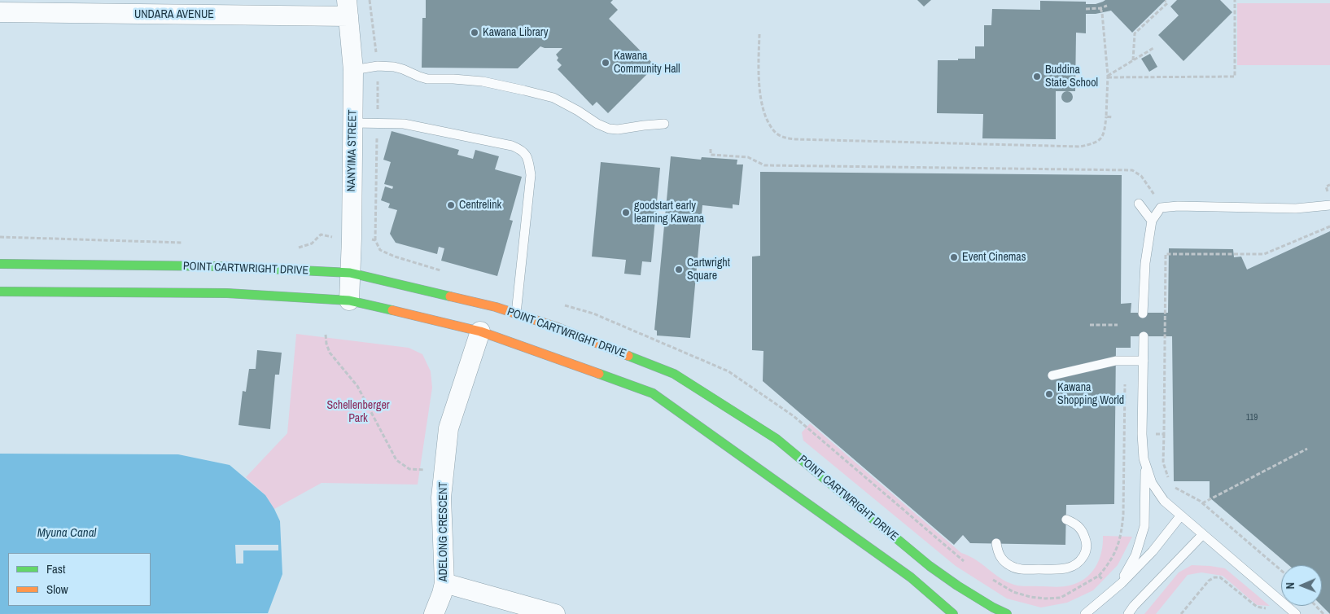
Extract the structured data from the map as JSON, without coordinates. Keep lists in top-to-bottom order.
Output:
{
  "streets": {
    "main road": ["POINT CARTWRIGHT DRIVE"],
    "street": ["UNDARA AVENUE", "NANYIMA STREET", "ADELONG CRESCENT"]
  },
  "crossings": [
    ["UNDARA AVENUE", "NANYIMA STREET"],
    ["NANYIMA STREET", "POINT CARTWRIGHT DRIVE"],
    ["POINT CARTWRIGHT DRIVE", "ADELONG CRESCENT"]
  ],
  "water": ["Myuna Canal"],
  "parks": ["Schellenberger Park"],
  "places": [
    "Kawana Library",
    "Kawana Community Hall",
    "Buddina State School",
    "Centrelink",
    "goodstart early learning Kawana",
    "Event Cinemas",
    "Cartwright Square",
    "Kawana Shopping World"
  ],
  "house_numbers": ["119"],
  "legend": ["Fast", "Slow"],
  "north": "left"
}
